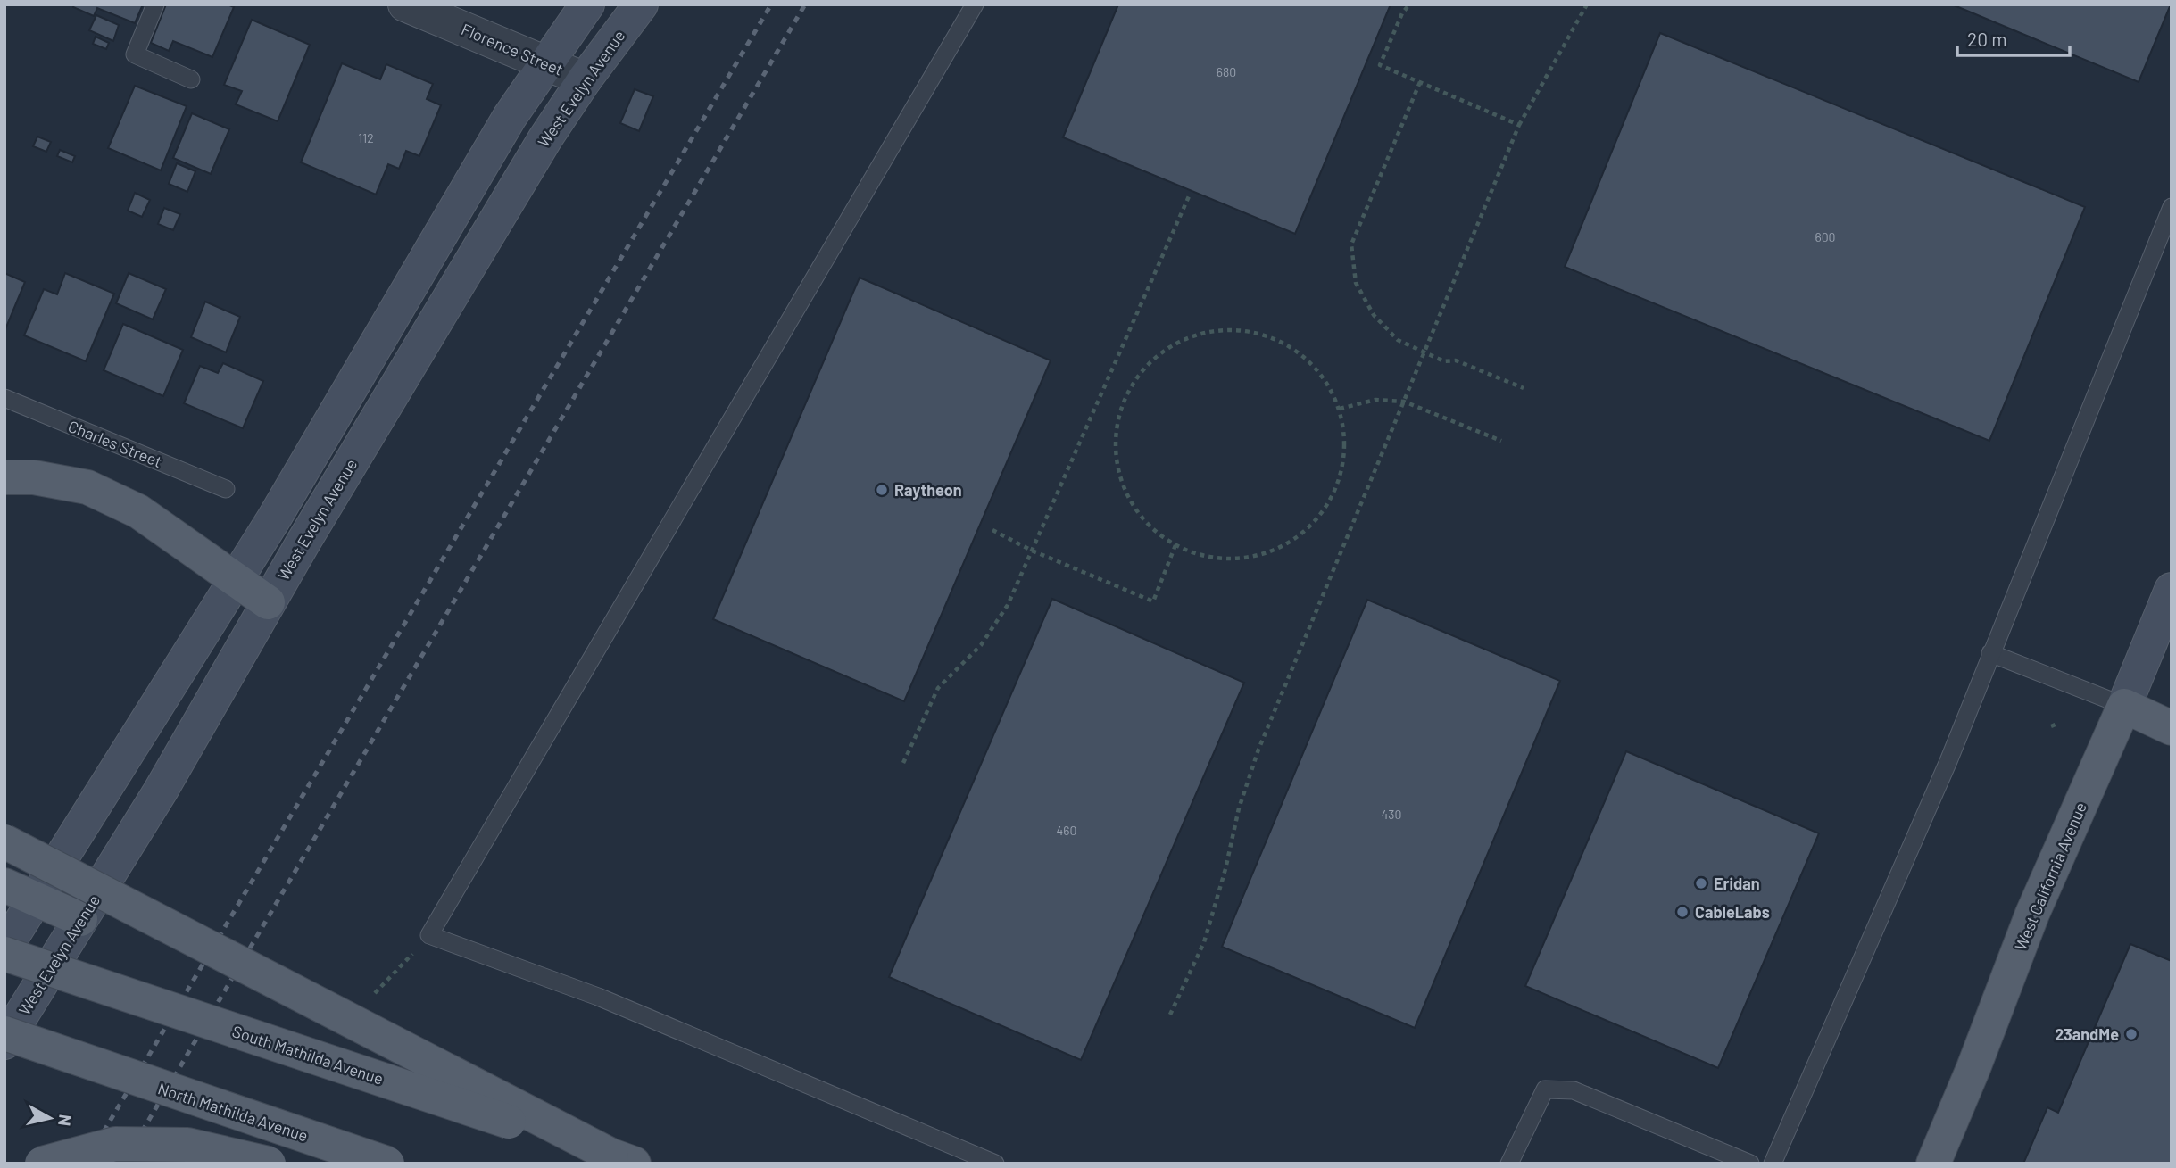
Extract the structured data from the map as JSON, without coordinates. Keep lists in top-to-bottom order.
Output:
{
  "streets": {
    "main road": [
      "West Evelyn Avenue",
      "West California Avenue",
      "South Mathilda Avenue",
      "North Mathilda Avenue"
    ],
    "street": ["Florence Street"],
    "lane": ["Charles Street"]
  },
  "crossings": [
    ["Florence Street", "West Evelyn Avenue"]
  ],
  "places": [
    "Raytheon",
    "Eridan",
    "CableLabs",
    "23andMe"
  ],
  "house_numbers": [
    "680",
    "112",
    "600",
    "430",
    "460"
  ],
  "scale_bar": "20 m",
  "north": "right"
}
